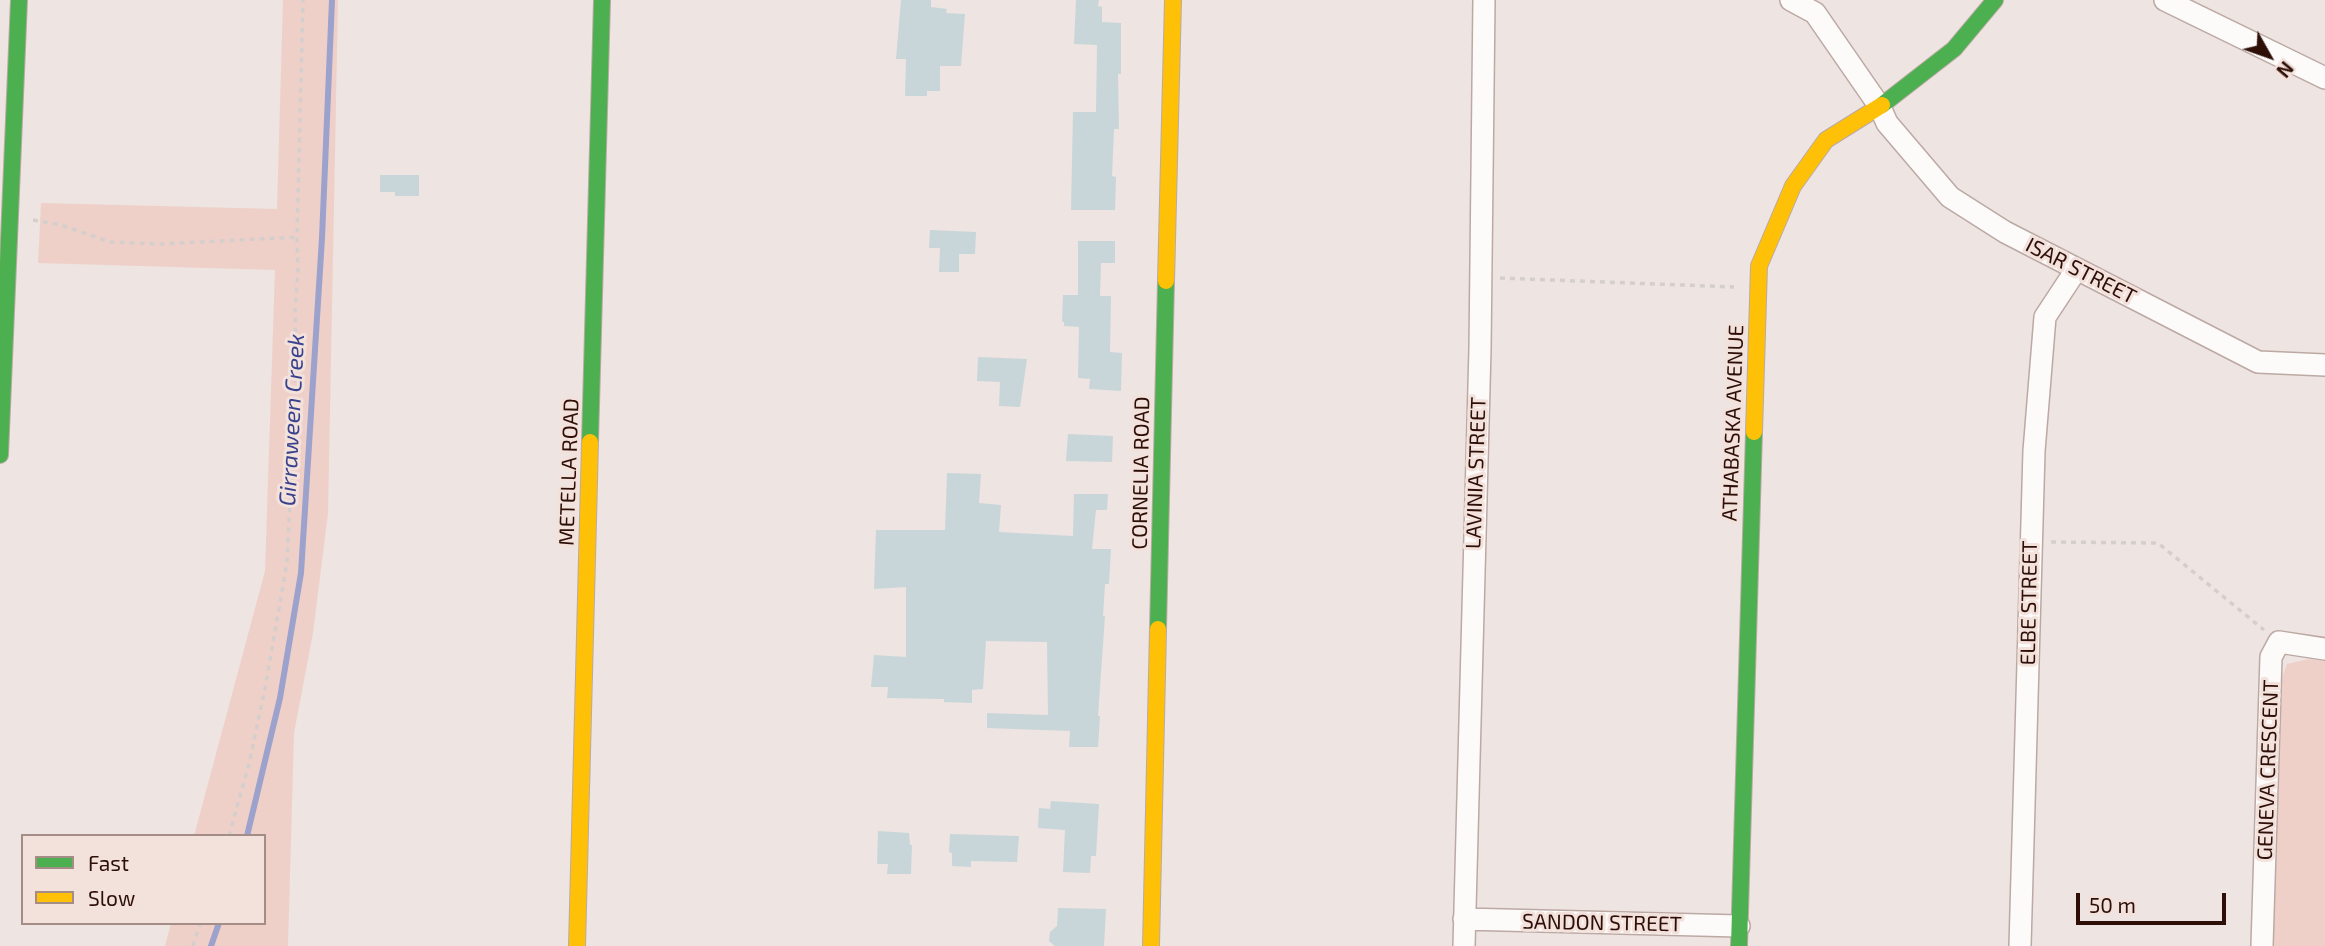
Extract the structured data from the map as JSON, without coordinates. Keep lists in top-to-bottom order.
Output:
{
  "streets": {
    "street": [
      "ISAR STREET",
      "ATHABASKA AVENUE",
      "METELLA ROAD",
      "CORNELIA ROAD",
      "LAVINIA STREET",
      "ELBE STREET",
      "GENEVA CRESCENT",
      "SANDON STREET"
    ]
  },
  "crossings": [
    ["ISAR STREET", "ATHABASKA AVENUE"],
    ["ISAR STREET", "ELBE STREET"],
    ["ATHABASKA AVENUE", "SANDON STREET"],
    ["LAVINIA STREET", "SANDON STREET"]
  ],
  "water": ["Girraween Creek"],
  "legend": ["Fast", "Slow"],
  "scale_bar": "50 m",
  "north": "bottom right"
}
